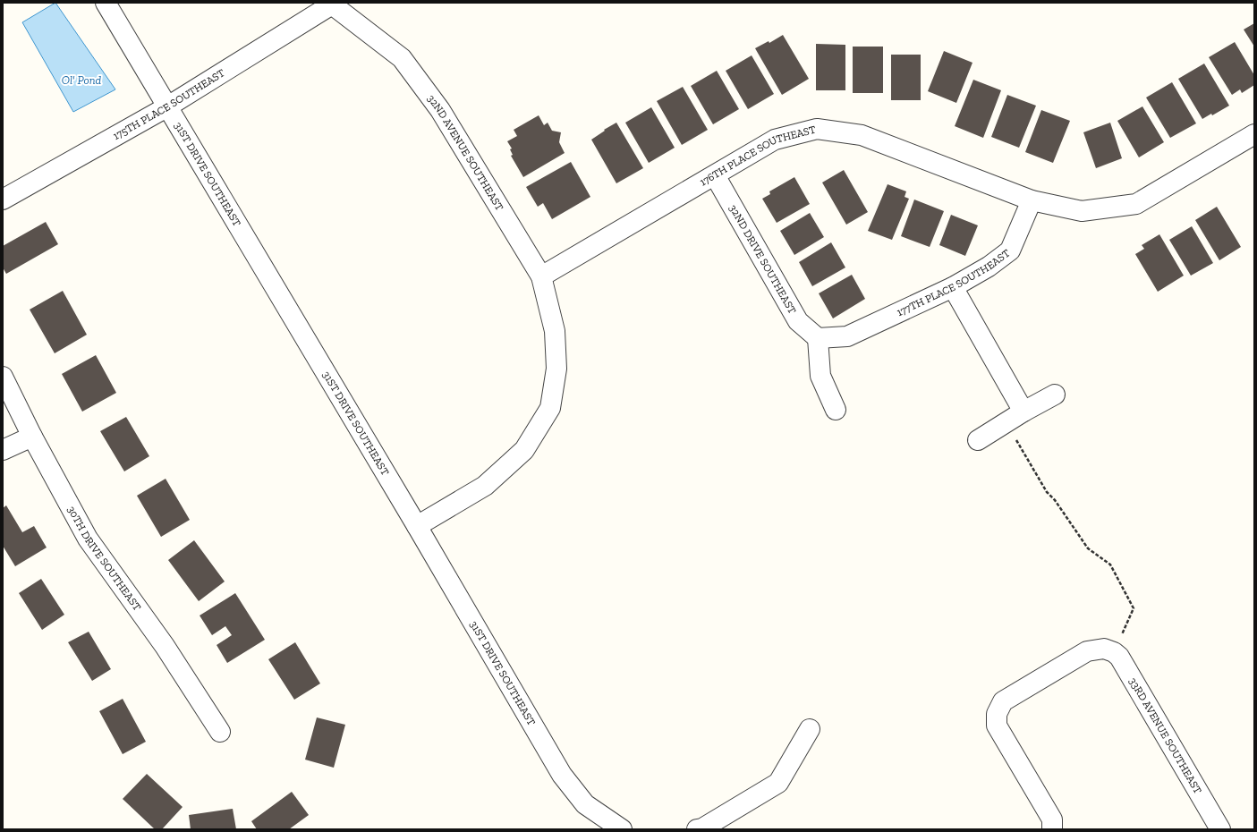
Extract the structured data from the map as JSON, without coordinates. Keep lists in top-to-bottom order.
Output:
{
  "streets": {
    "street": [
      "175TH PLACE SOUTHEAST",
      "32ND AVENUE SOUTHEAST",
      "176TH PLACE SOUTHEAST",
      "31ST DRIVE SOUTHEAST",
      "32ND DRIVE SOUTHEAST",
      "177TH PLACE SOUTHEAST",
      "30TH DRIVE SOUTHEAST",
      "33RD AVENUE SOUTHEAST"
    ]
  },
  "crossings": [
    ["175TH PLACE SOUTHEAST", "32ND AVENUE SOUTHEAST"],
    ["175TH PLACE SOUTHEAST", "31ST DRIVE SOUTHEAST"],
    ["32ND AVENUE SOUTHEAST", "176TH PLACE SOUTHEAST"],
    ["32ND AVENUE SOUTHEAST", "31ST DRIVE SOUTHEAST"],
    ["176TH PLACE SOUTHEAST", "32ND DRIVE SOUTHEAST"],
    ["176TH PLACE SOUTHEAST", "177TH PLACE SOUTHEAST"],
    ["32ND DRIVE SOUTHEAST", "177TH PLACE SOUTHEAST"]
  ],
  "water": ["Ol' Pond"]
}
